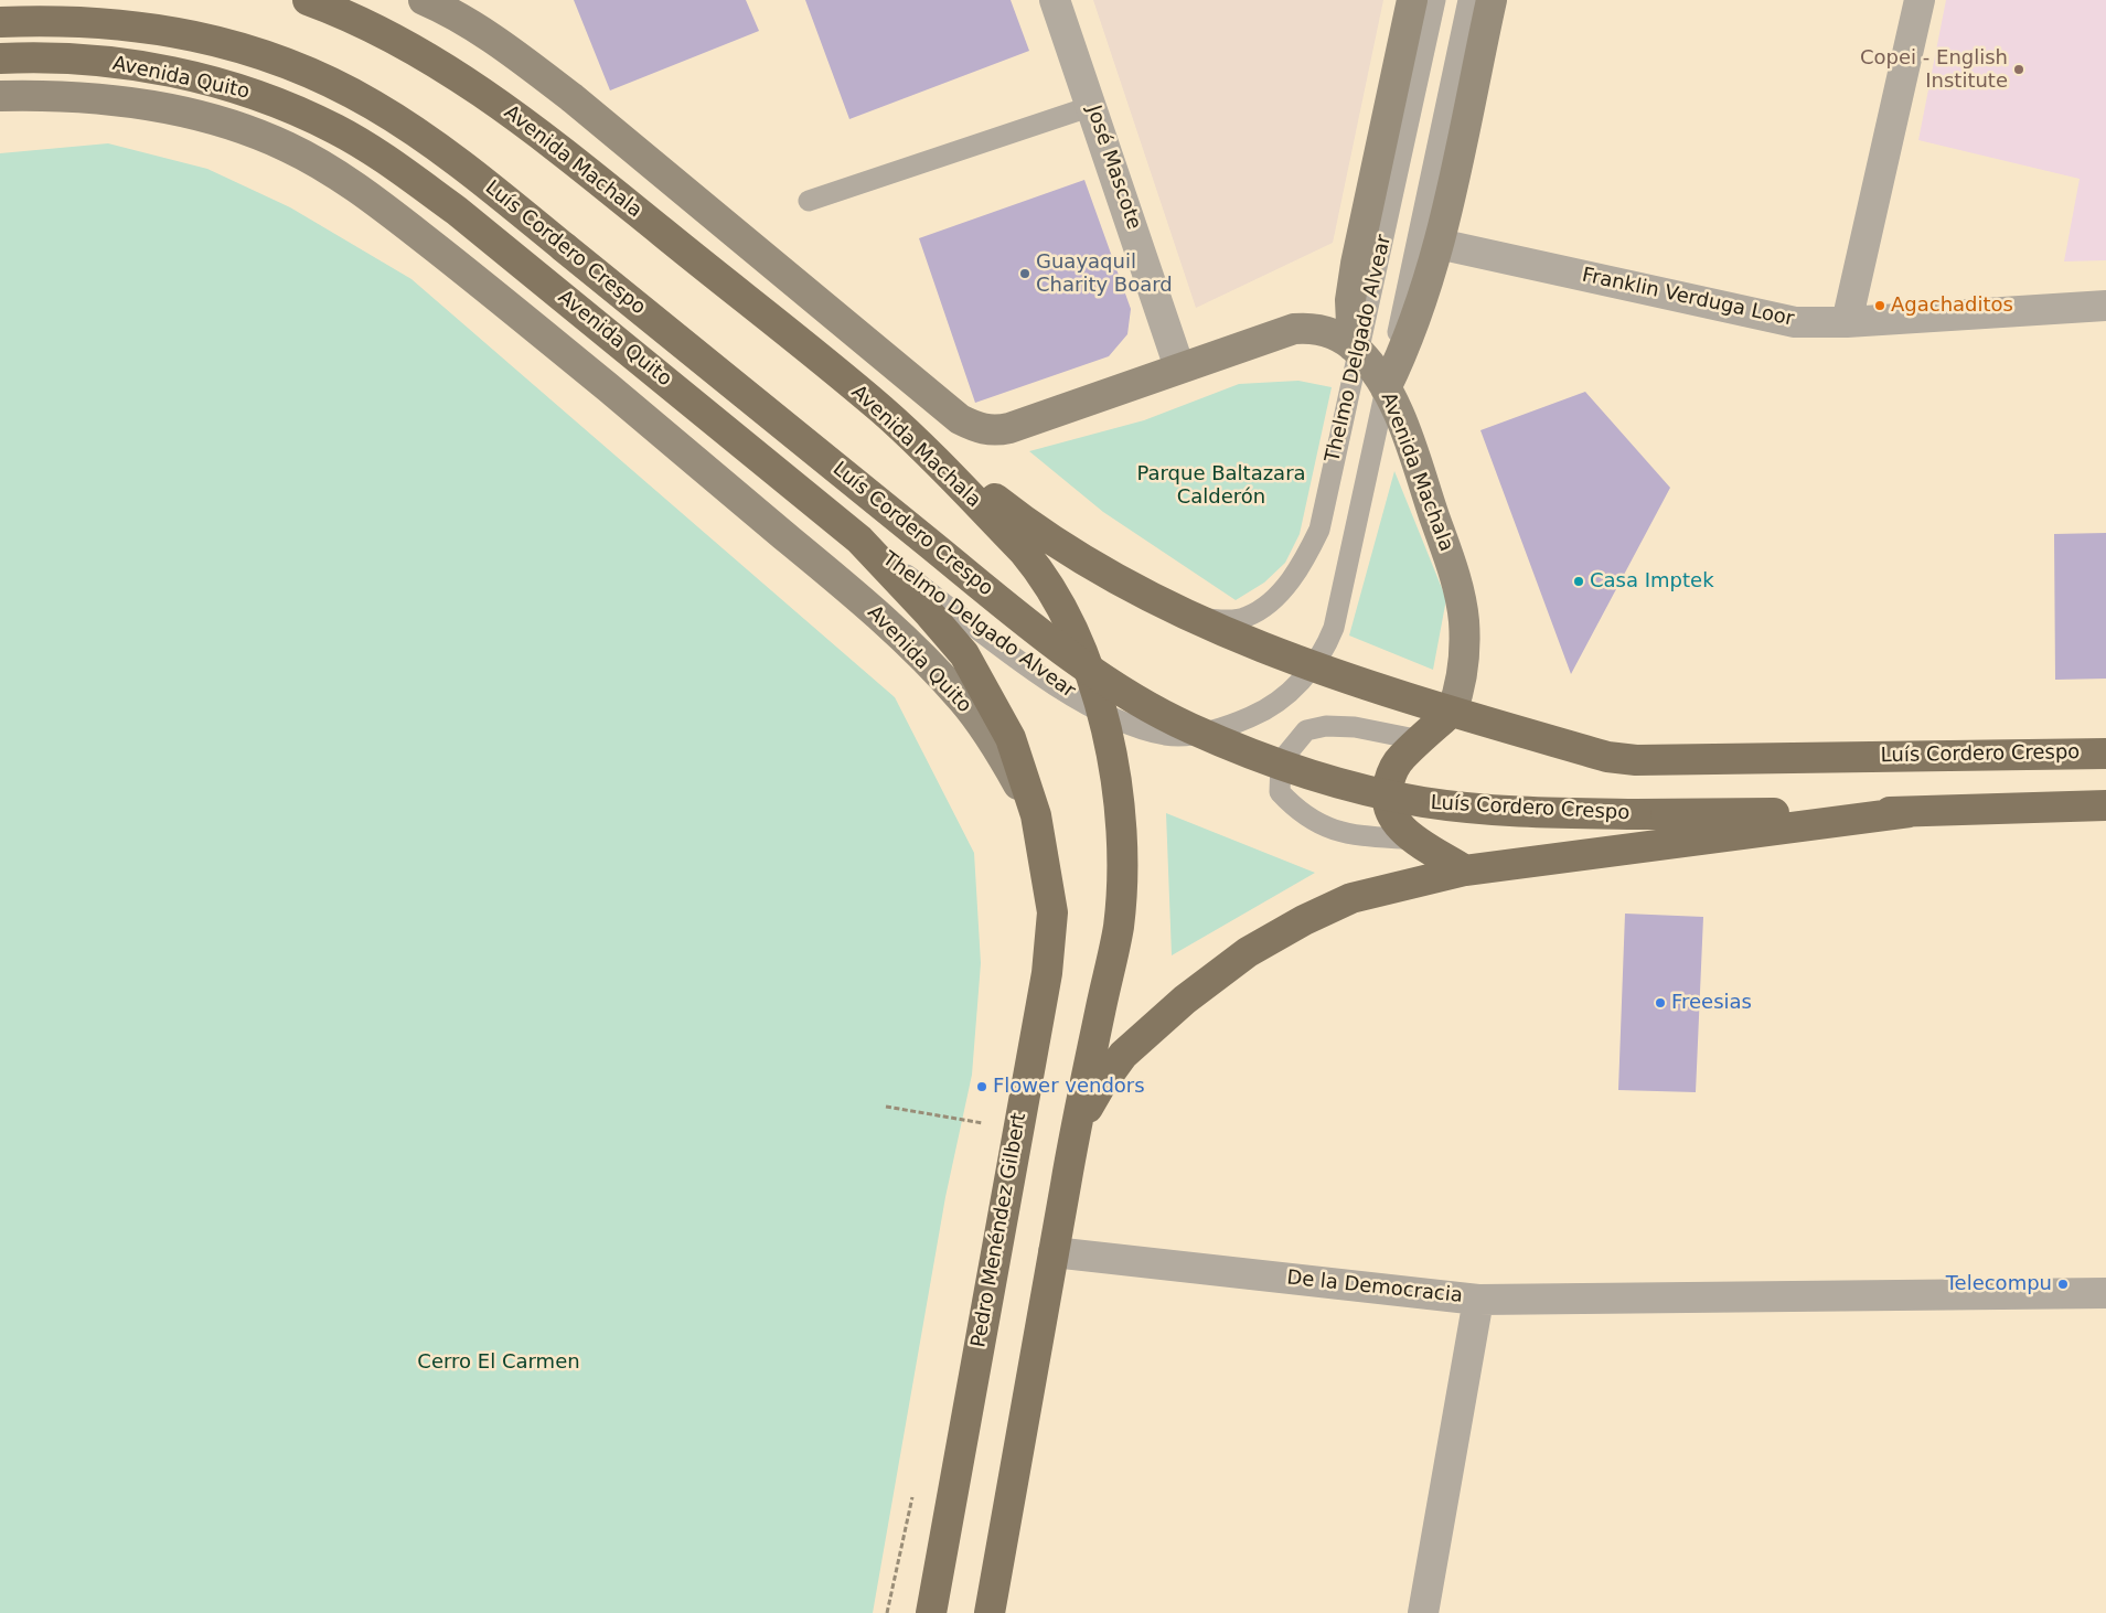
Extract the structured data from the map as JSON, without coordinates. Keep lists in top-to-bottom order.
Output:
{
  "streets": {
    "main road": [
      "Avenida Quito",
      "Avenida Machala",
      "Luís Cordero Crespo",
      "Thelmo Delgado Alvear",
      "Pedro Menéndez Gilbert"
    ],
    "street": ["José Mascote", "Franklin Verduga Loor", "De la Democracia"]
  },
  "crossings": [
    ["Avenida Quito", "Thelmo Delgado Alvear"],
    ["Avenida Quito", "Pedro Menéndez Gilbert"],
    ["Avenida Machala", "José Mascote"],
    ["Avenida Machala", "Luís Cordero Crespo"],
    ["Avenida Machala", "Thelmo Delgado Alvear"],
    ["Luís Cordero Crespo", "Thelmo Delgado Alvear"],
    ["Franklin Verduga Loor", "Thelmo Delgado Alvear"]
  ],
  "parks": ["Parque Baltazara Calderón", "Cerro El Carmen"],
  "places": [
    "Copei - English Institute",
    "Guayaquil Charity Board",
    "Agachaditos",
    "Casa Imptek",
    "Freesias",
    "Flower vendors",
    "Telecompu"
  ]
}
